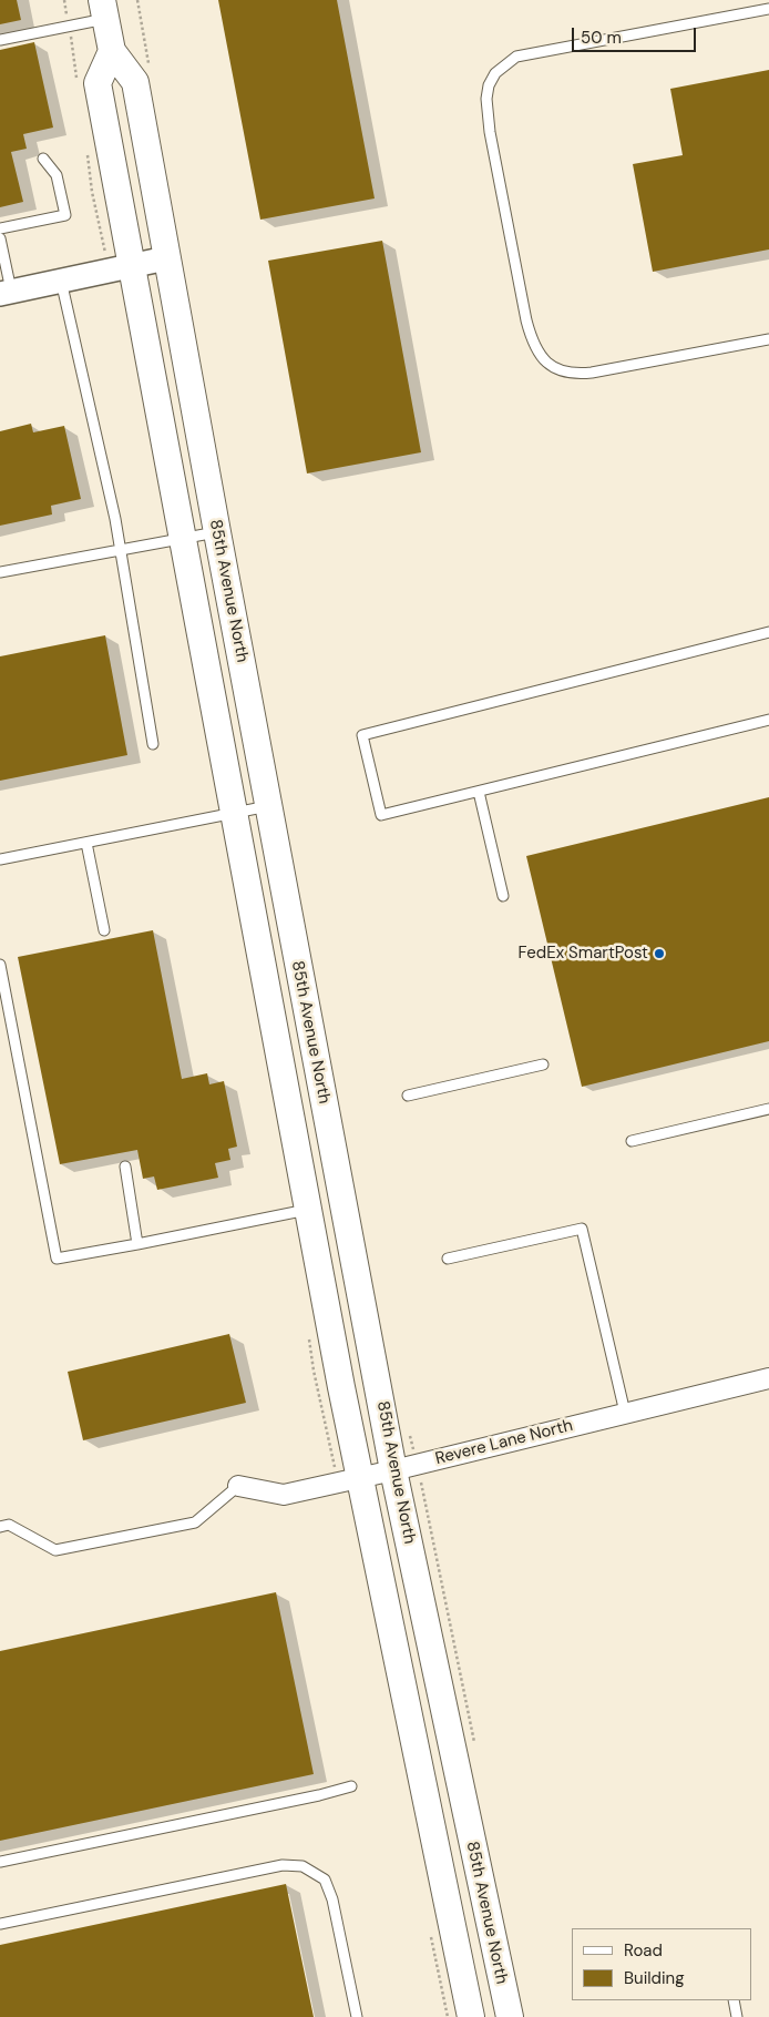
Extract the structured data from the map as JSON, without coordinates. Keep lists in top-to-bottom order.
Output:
{
  "streets": {
    "main road": ["85th Avenue North"],
    "street": ["Revere Lane North"]
  },
  "crossings": [
    ["85th Avenue North", "Revere Lane North"]
  ],
  "places": ["FedEx SmartPost"],
  "legend": ["Road", "Building"],
  "scale_bar": "50 m"
}
